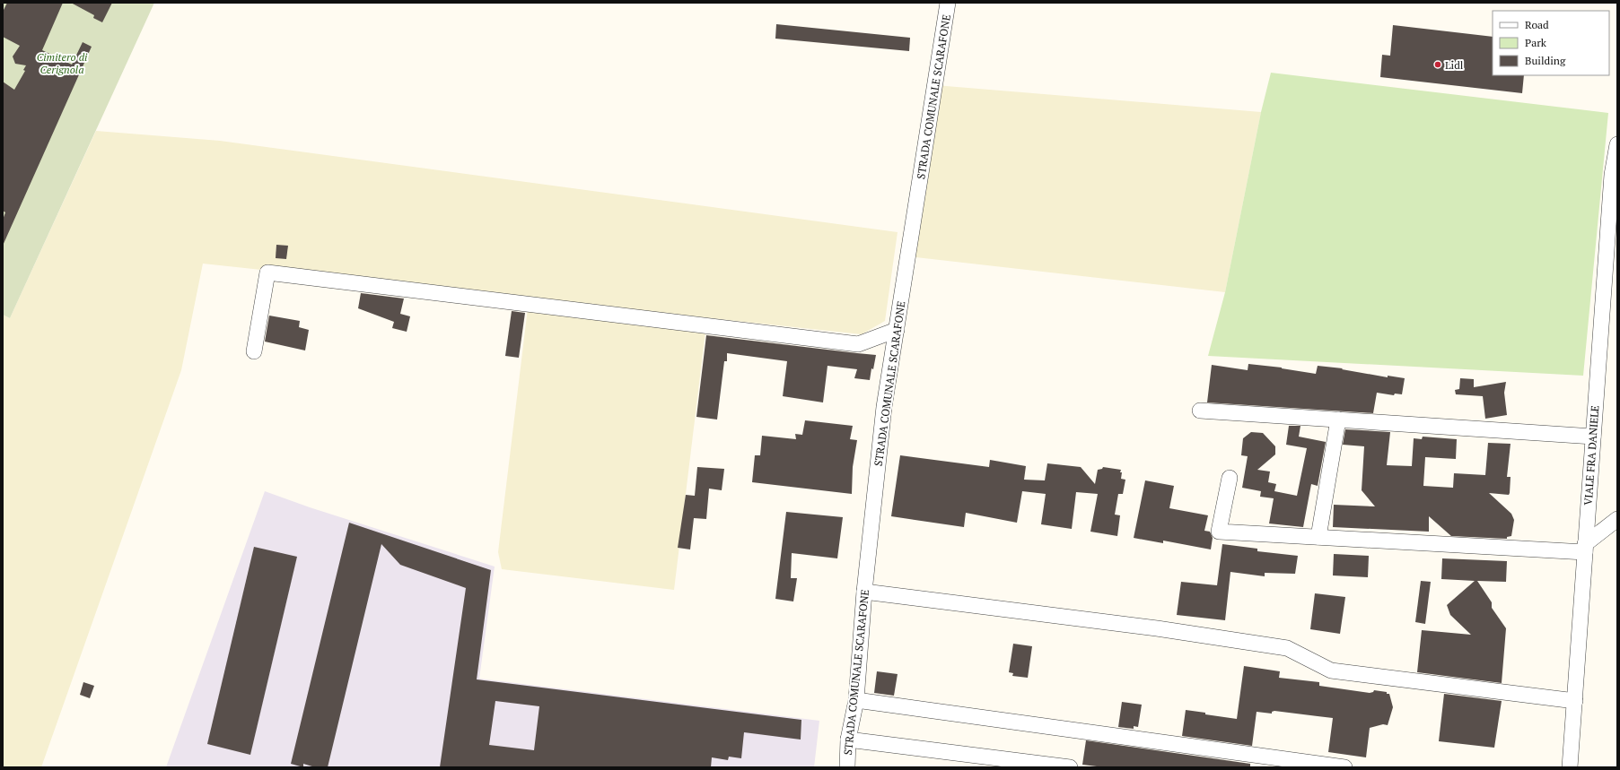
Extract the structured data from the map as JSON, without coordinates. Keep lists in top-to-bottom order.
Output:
{
  "streets": {
    "street": ["STRADA COMUNALE SCARAFONE", "VIALE FRA DANIELE"]
  },
  "parks": ["Cimitero di Cerignola"],
  "places": ["Lidl"],
  "legend": ["Road", "Park", "Building"]
}
